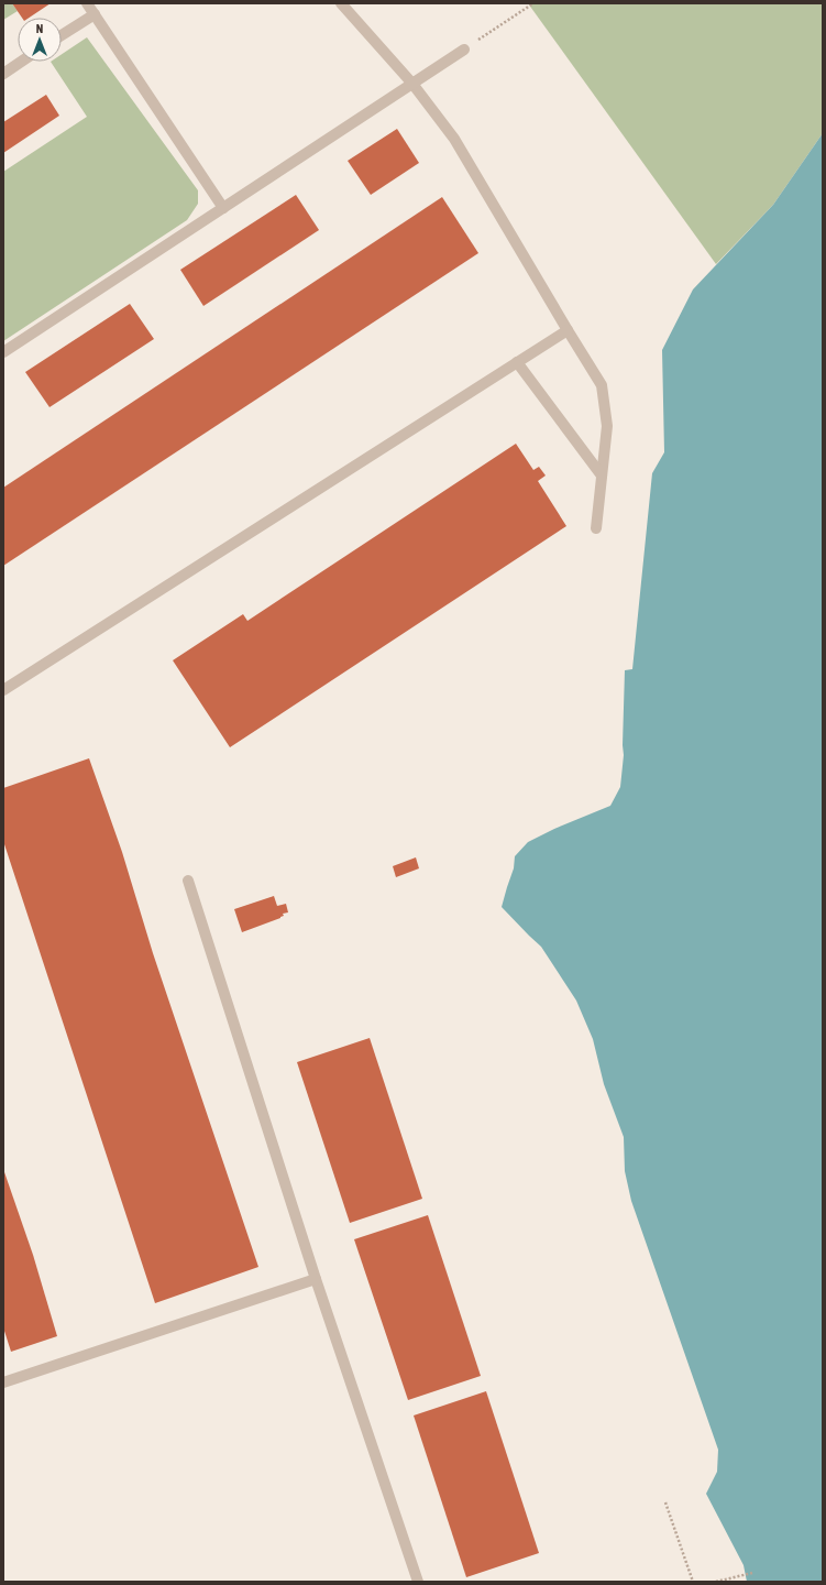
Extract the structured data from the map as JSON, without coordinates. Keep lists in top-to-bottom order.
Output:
{
  "north": "top"
}
